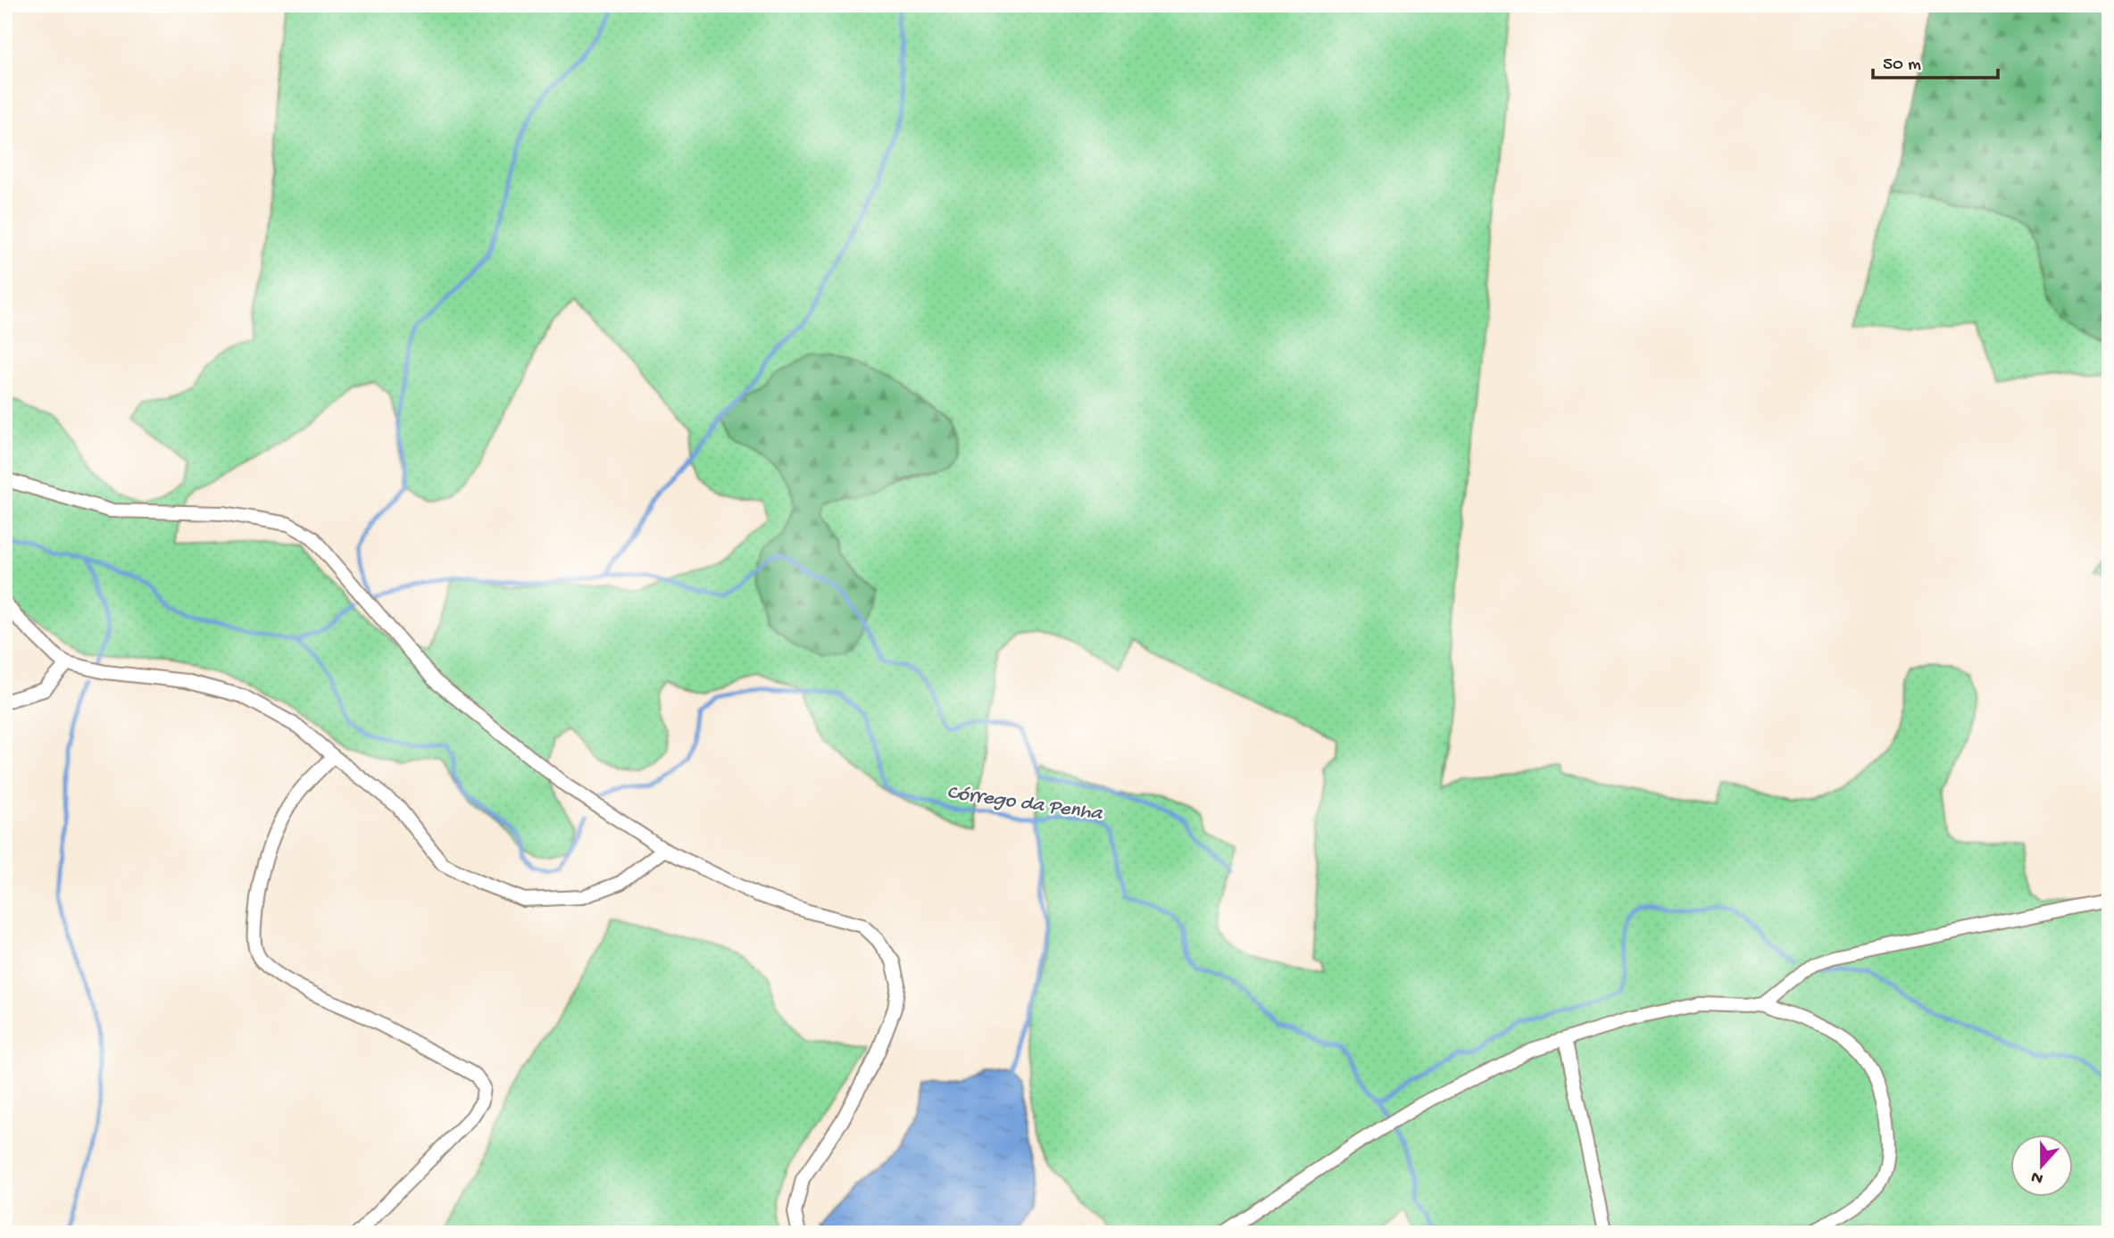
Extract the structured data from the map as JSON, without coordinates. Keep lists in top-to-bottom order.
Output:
{
  "water": ["Córrego da Penha"],
  "scale_bar": "50 m",
  "north": "bottom"
}
